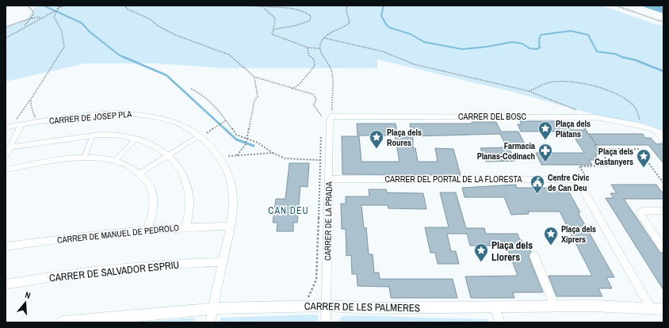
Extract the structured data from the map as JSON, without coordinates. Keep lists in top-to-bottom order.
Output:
{
  "streets": {
    "street": [
      "CARRER DEL BOSC",
      "CARRER DE JOSEP PLA",
      "CARRER DEL PORTAL DE LA FLORESTA",
      "CARRER DE LA PRADA",
      "CARRER DE MANUEL DE PEDROLO",
      "CARRER DE SALVADOR ESPRIU",
      "CARRER DE LES PALMERES"
    ]
  },
  "crossings": [
    ["CARRER DEL BOSC", "CARRER DE LA PRADA"],
    ["CARRER DE JOSEP PLA", "CARRER DE MANUEL DE PEDROLO"],
    ["CARRER DE JOSEP PLA", "CARRER DE SALVADOR ESPRIU"],
    ["CARRER DE JOSEP PLA", "CARRER DE LES PALMERES"],
    ["CARRER DEL PORTAL DE LA FLORESTA", "CARRER DE LA PRADA"],
    ["CARRER DE LA PRADA", "CARRER DE LES PALMERES"]
  ],
  "districts": ["CAN DEU"],
  "places": {
    "place": [
      "Plaça dels Plàtans",
      "Plaça dels Roures",
      "Plaça dels Castanyers",
      "Plaça dels Xiprers",
      "Plaça dels Llorers"
    ],
    "pharmacy": ["Farmacia Planas-Codinach"],
    "public building": ["Centre Cívic de Can Deu"]
  },
  "north": "top"
}
